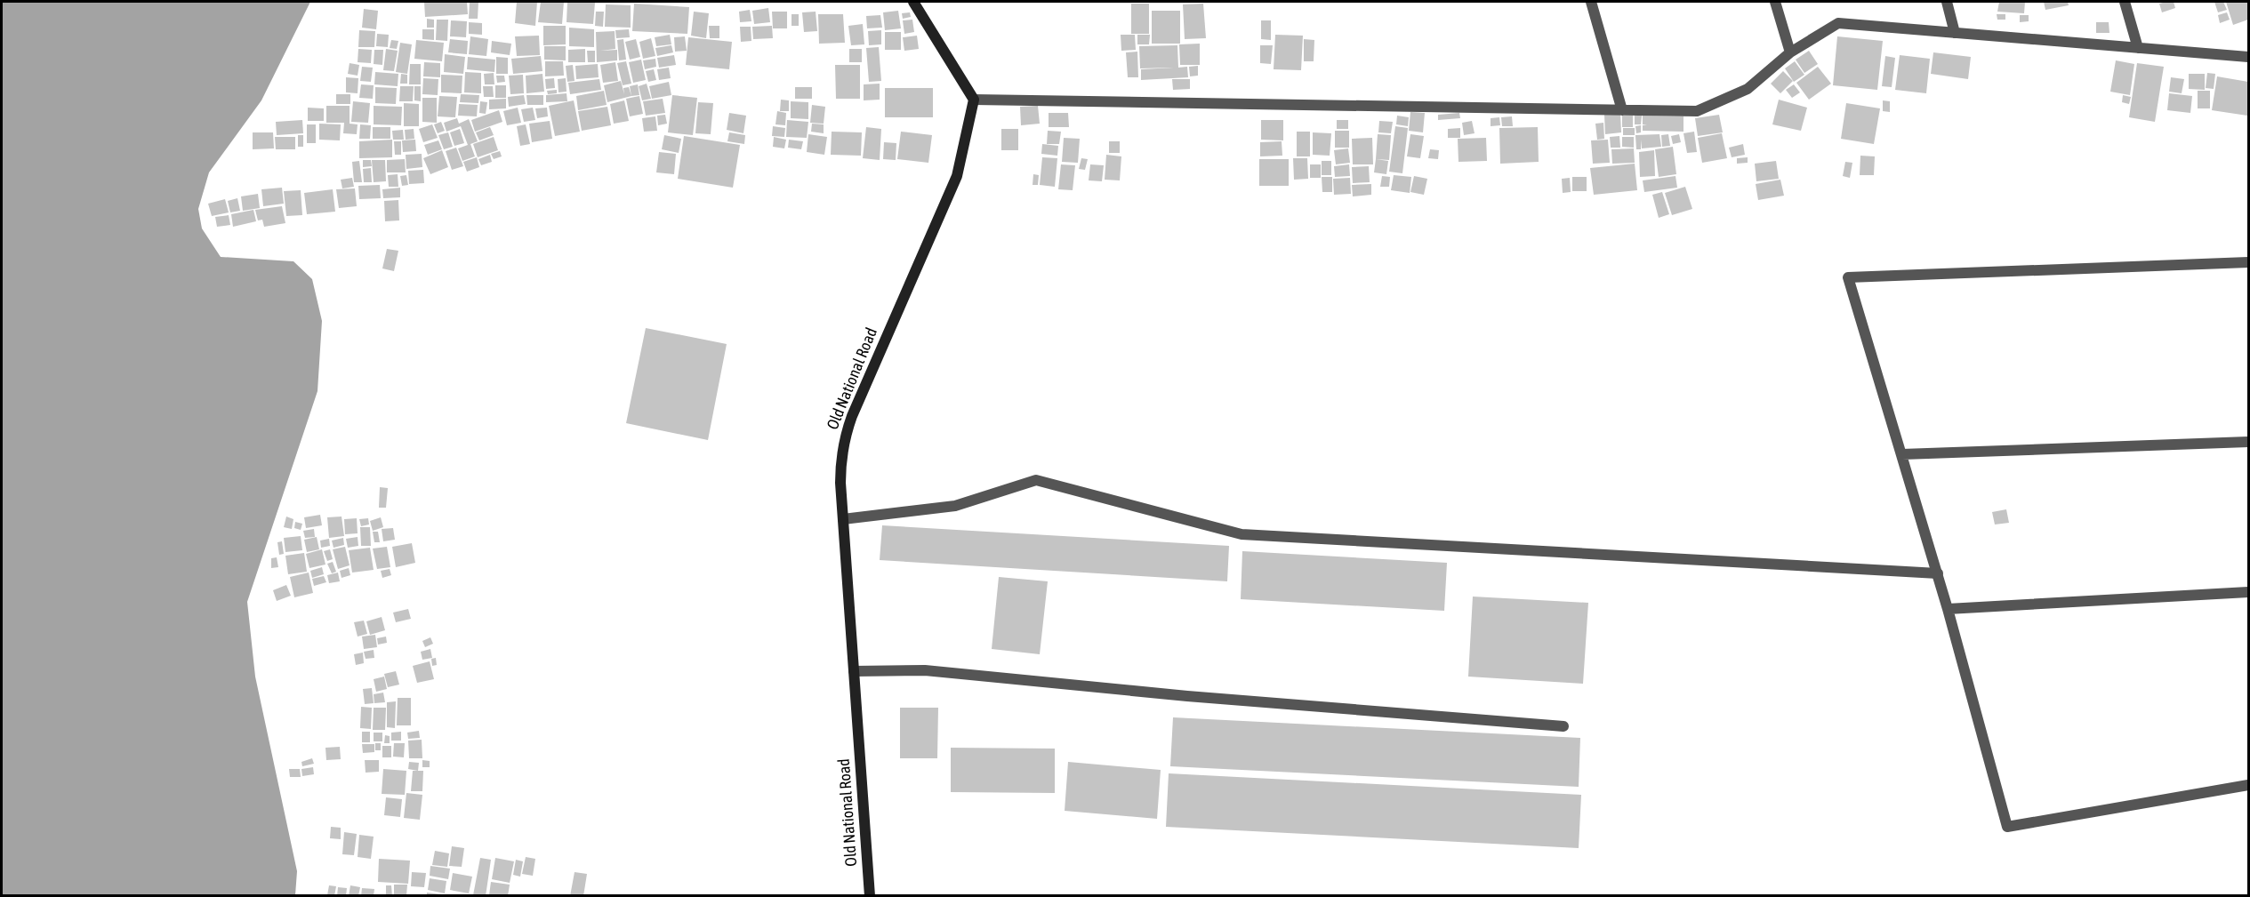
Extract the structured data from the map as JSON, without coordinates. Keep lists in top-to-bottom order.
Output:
{
  "streets": {
    "main road": ["Old National Road"]
  }
}
